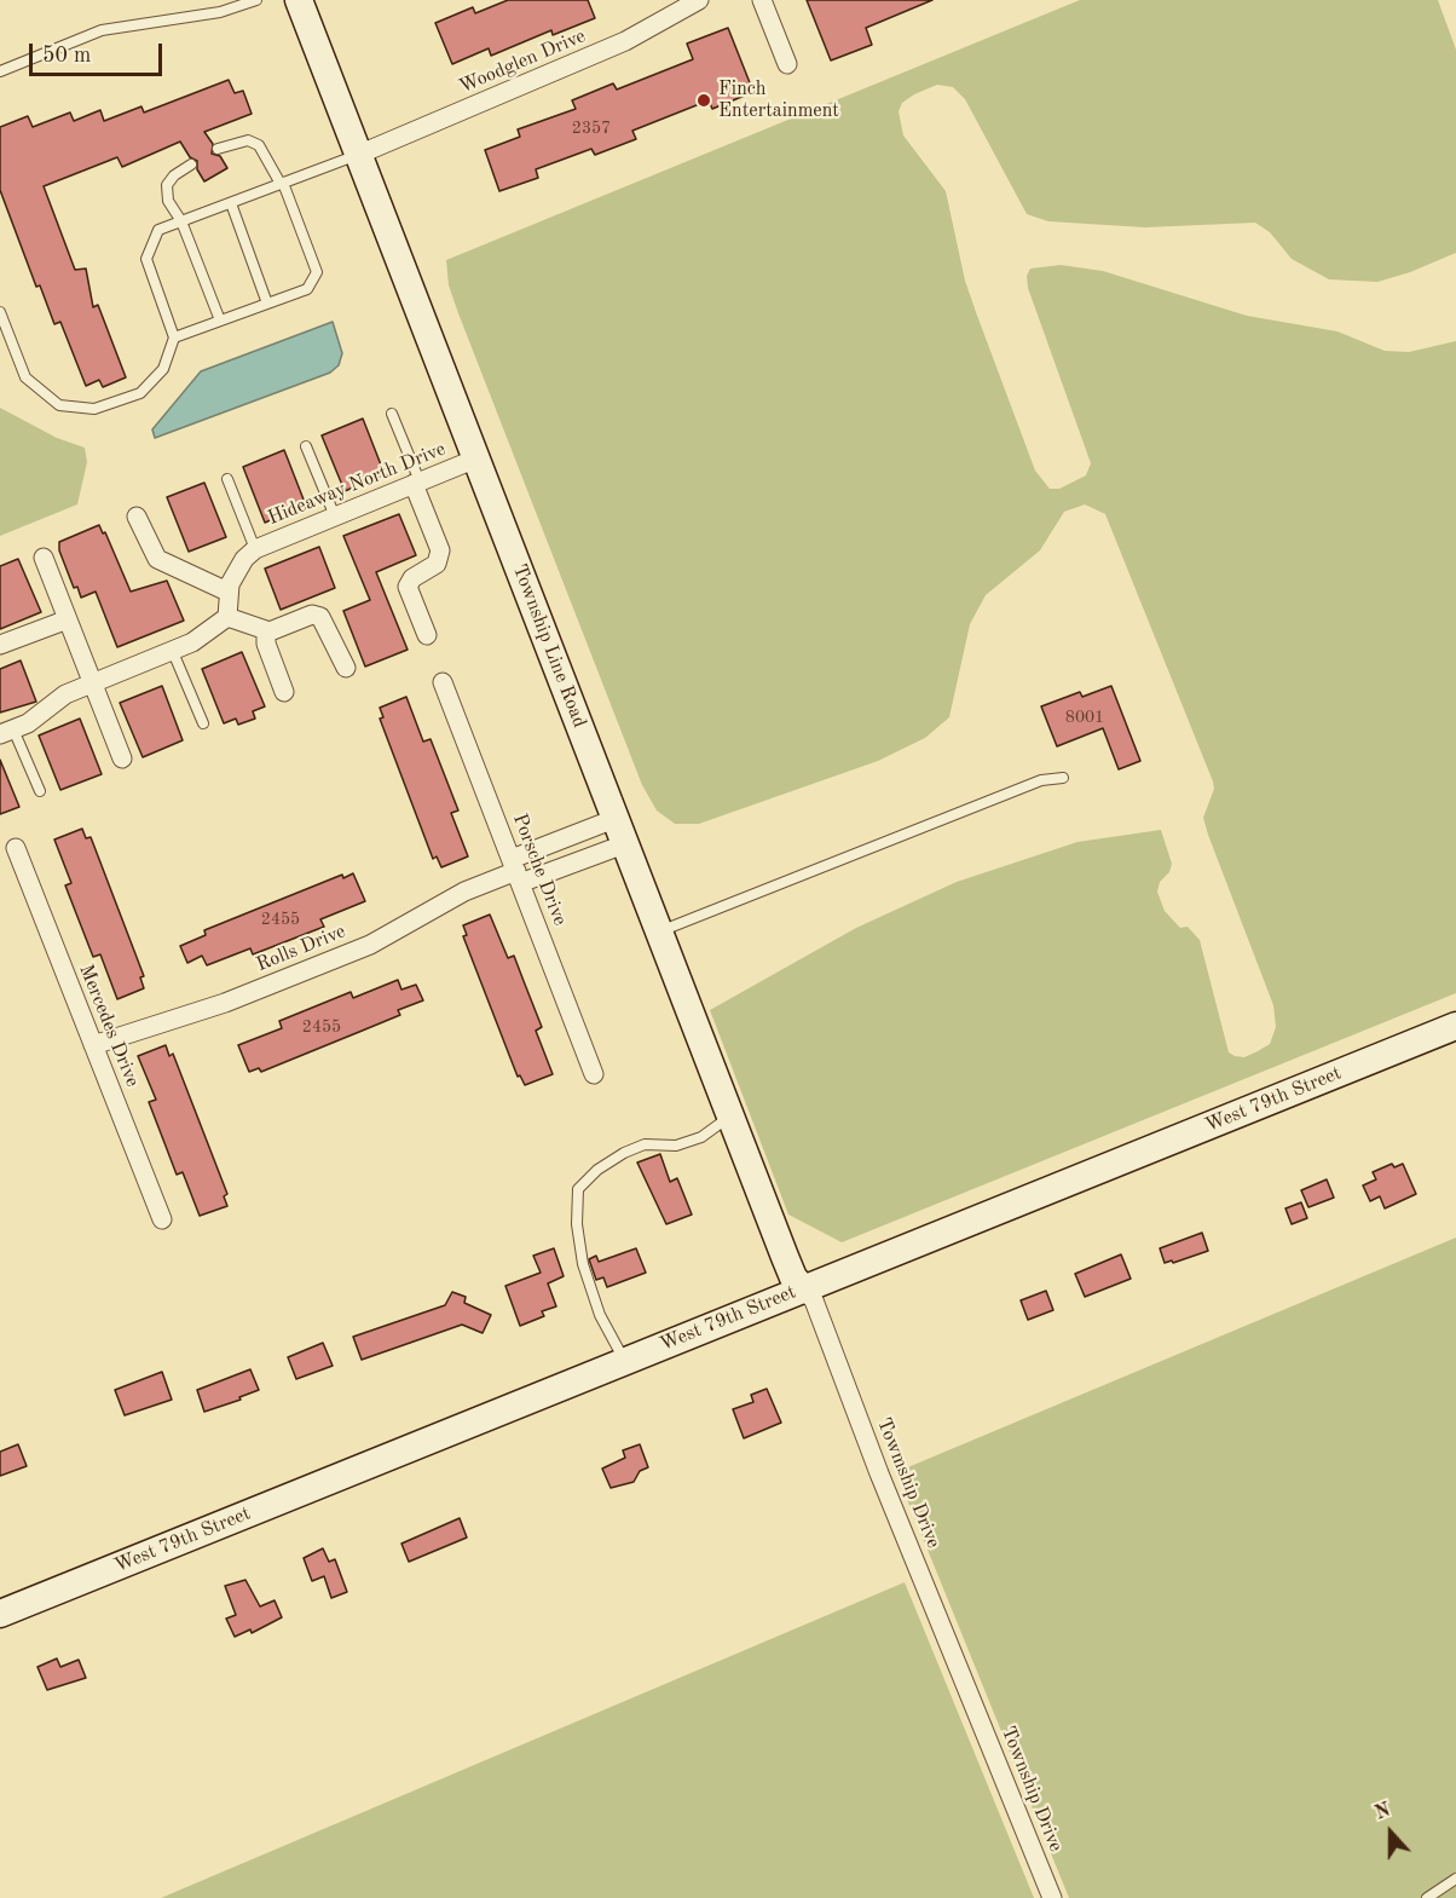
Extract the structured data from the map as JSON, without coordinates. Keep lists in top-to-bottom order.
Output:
{
  "streets": {
    "main road": ["Township Line Road", "West 79th Street"],
    "street": [
      "Woodglen Drive",
      "Hideaway North Drive",
      "Porsche Drive",
      "Rolls Drive",
      "Mercedes Drive",
      "Towmship Drive",
      "Township Drive"
    ]
  },
  "crossings": [
    ["Woodglen Drive", "Township Line Road"],
    ["Hideaway North Drive", "Township Line Road"],
    ["Township Line Road", "Rolls Drive"],
    ["Township Line Road", "West 79th Street"],
    ["Township Line Road", "Towmship Drive"],
    ["Porsche Drive", "Rolls Drive"],
    ["Rolls Drive", "Mercedes Drive"],
    ["West 79th Street", "Towmship Drive"],
    ["Towmship Drive", "Township Drive"]
  ],
  "places": ["Finch Entertainment"],
  "house_numbers": [
    "2357",
    "8001",
    "2455",
    "2455"
  ],
  "scale_bar": "50 m",
  "north": "top"
}
